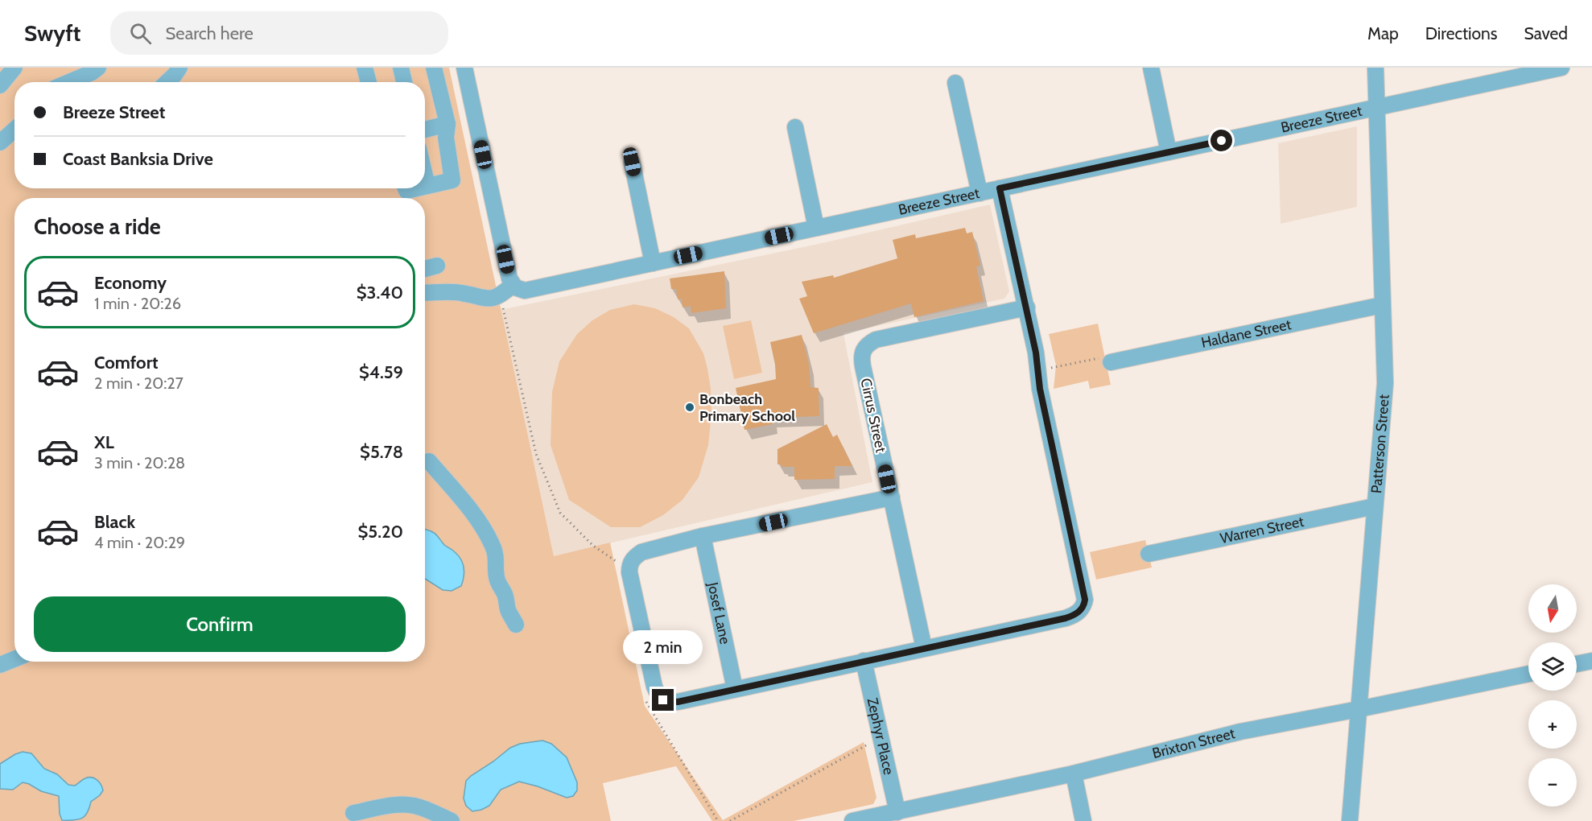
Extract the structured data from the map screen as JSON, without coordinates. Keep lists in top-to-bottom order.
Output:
{
  "streets": {
    "street": [
      "Breeze Street",
      "Haldane Street",
      "Cirrus Street",
      "Patterson Street",
      "Warren Street",
      "Josef Lane",
      "Zephyr Place",
      "Brixton Street"
    ]
  },
  "crossings": [
    ["Breeze Street", "Patterson Street"],
    ["Haldane Street", "Patterson Street"],
    ["Patterson Street", "Warren Street"],
    ["Patterson Street", "Brixton Street"],
    ["Zephyr Place", "Brixton Street"]
  ],
  "places": ["Bonbeach Primary School"],
  "north": "bottom",
  "page": {
    "header": "Swyft",
    "search": "Search here",
    "nav": ["Map", "Directions", "Saved"],
    "banner": ["Breeze Street", "Coast Banksia Drive"],
    "heading": "Choose a ride",
    "list": [
      {
        "name": "Economy",
        "note": "1 min · 20:26",
        "value": "$3.40"
      },
      {
        "name": "Comfort",
        "note": "2 min · 20:27",
        "value": "$4.59"
      },
      {
        "name": "XL",
        "note": "3 min · 20:28",
        "value": "$5.78"
      },
      {
        "name": "Black",
        "note": "4 min · 20:29",
        "value": "$5.20"
      }
    ],
    "map_buttons": ["+", "−"],
    "buttons": "Confirm",
    "bubble": "2 min"
  }
}
